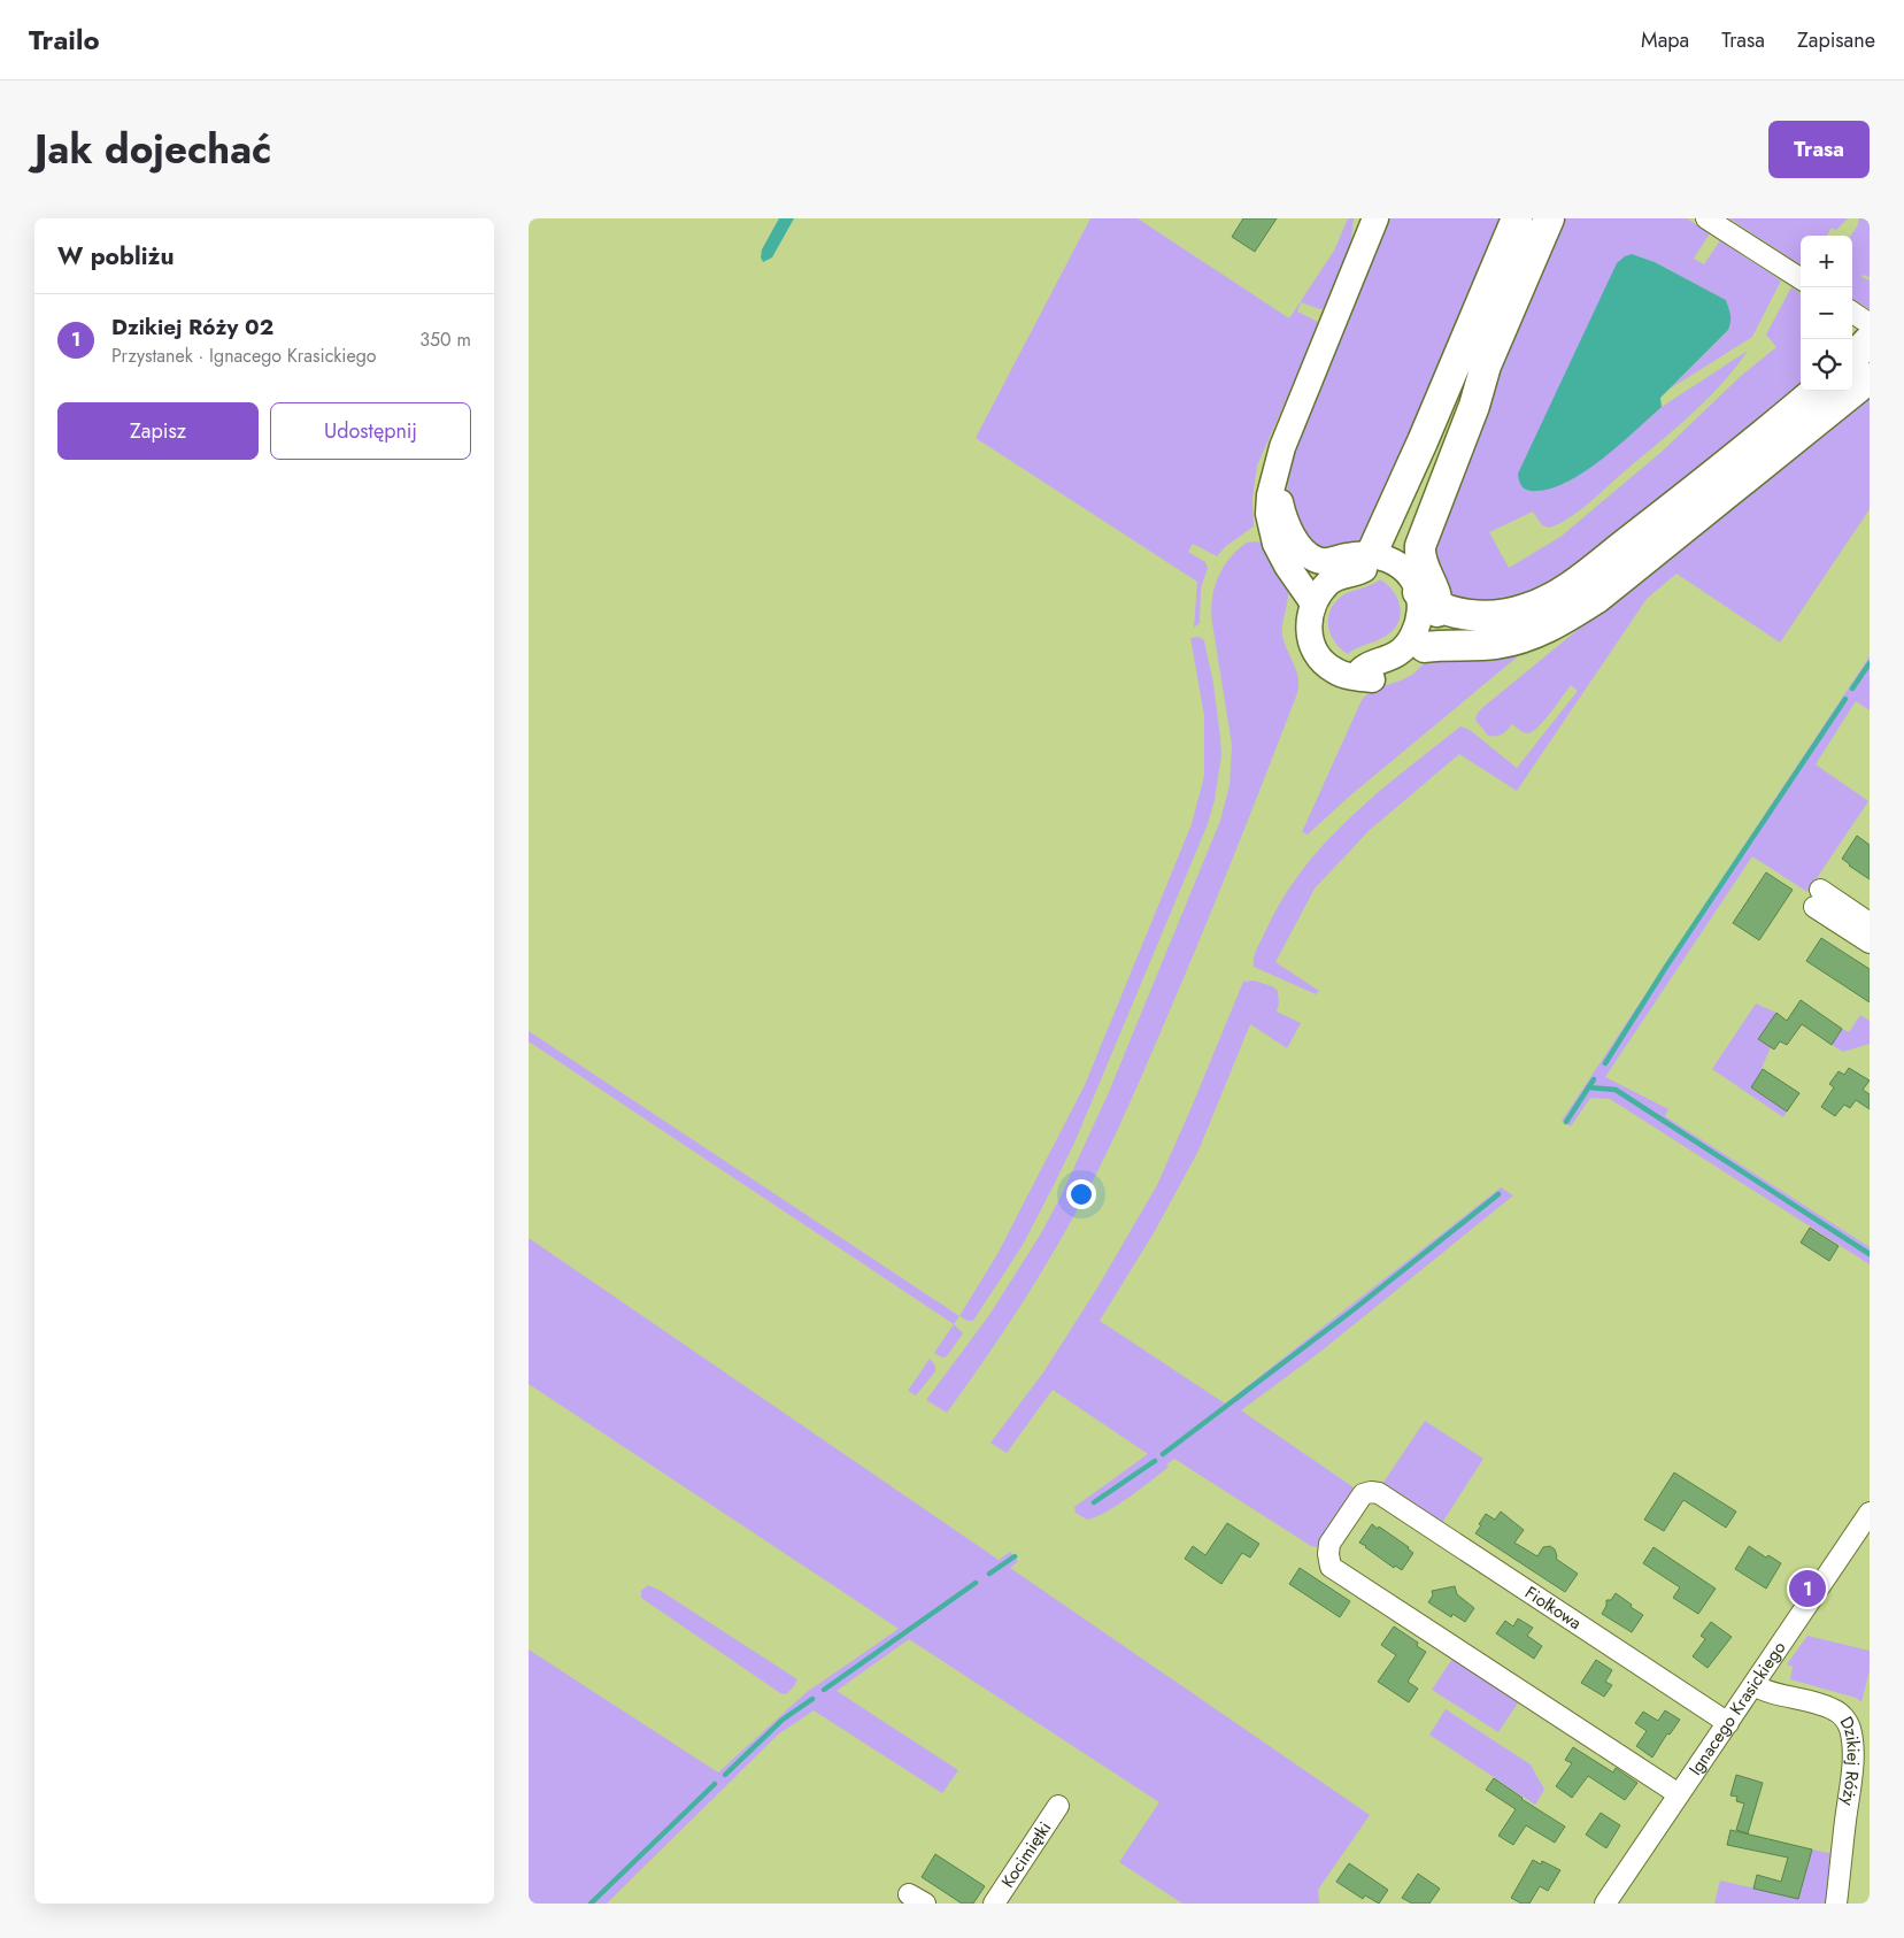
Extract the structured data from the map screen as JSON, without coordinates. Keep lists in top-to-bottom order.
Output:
{
  "streets": {
    "street": [
      "Fiołkowa",
      "Ignacego Krasickiego",
      "Dzikiej Róży",
      "Kocimiętki"
    ]
  },
  "crossings": [
    ["Fiołkowa", "Ignacego Krasickiego"],
    ["Ignacego Krasickiego", "Dzikiej Róży"]
  ],
  "page": {
    "header": "Trailo",
    "nav": ["Mapa", "Trasa", "Zapisane"],
    "title": "Jak dojechać",
    "buttons": [
      "Trasa",
      ["Zapisz", "Udostępnij"]
    ],
    "heading": "W pobliżu",
    "map_buttons": ["+", "−"],
    "list": [
      {
        "mark": "1",
        "name": "Dzikiej Róży 02",
        "note": "Przystanek · Ignacego Krasickiego",
        "value": "350 m"
      }
    ],
    "pins": "1"
  }
}
